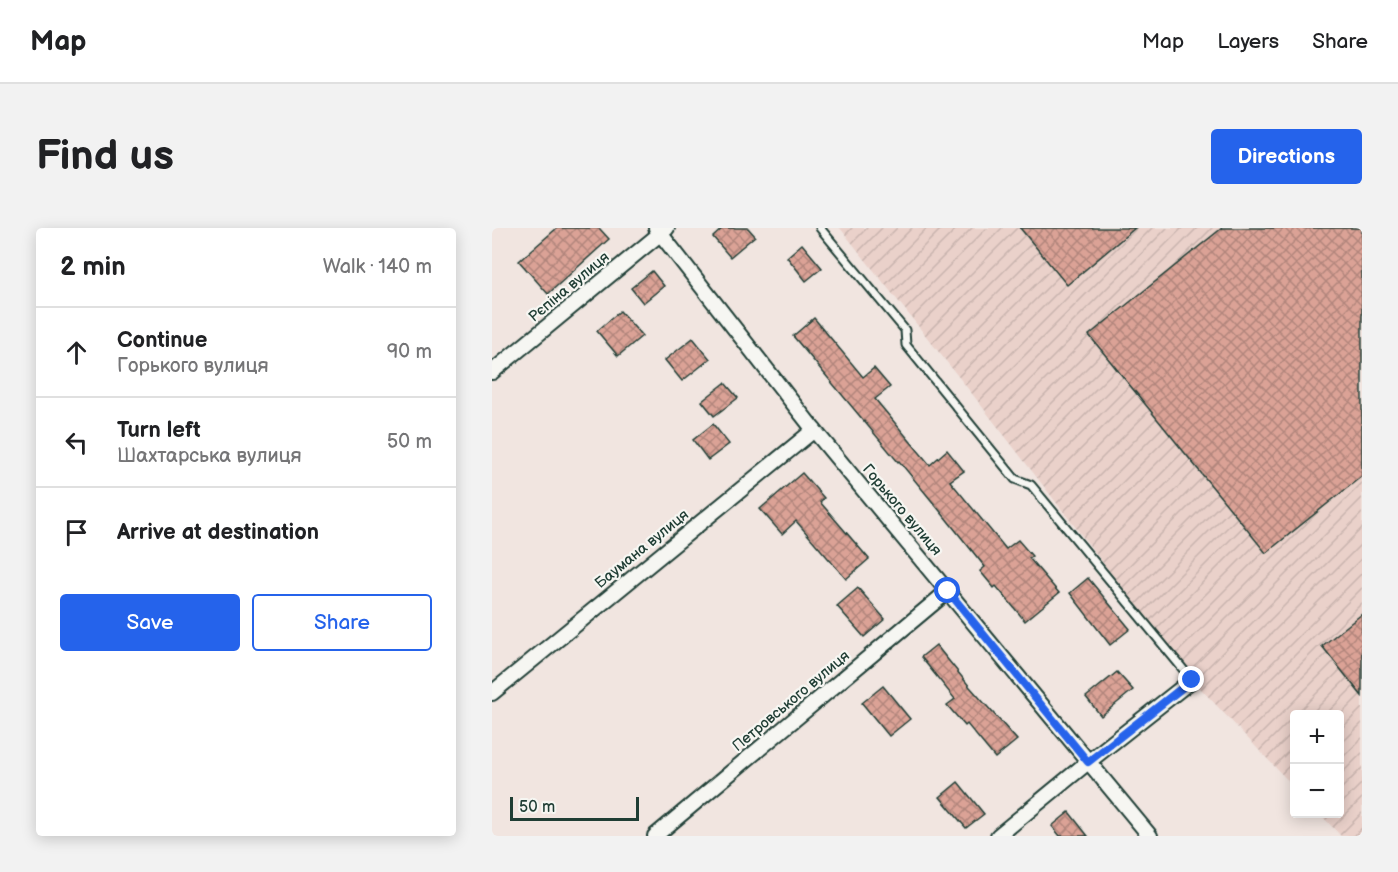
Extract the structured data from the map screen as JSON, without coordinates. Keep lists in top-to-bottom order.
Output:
{
  "streets": {
    "street": [
      "Рєпіна вулиця",
      "Горького вулиця",
      "Баумана вулиця",
      "Петровського вулиця"
    ]
  },
  "crossings": [
    ["Рєпіна вулиця", "Горького вулиця"],
    ["Горького вулиця", "Баумана вулиця"],
    ["Горького вулиця", "Петровського вулиця"]
  ],
  "scale_bar": "50 m",
  "page": {
    "header": "Map",
    "nav": ["Map", "Layers", "Share"],
    "buttons": [
      "Directions",
      ["Save", "Share"]
    ],
    "title": "Find us",
    "heading": ["2 min", "Walk · 140 m"],
    "list": [
      ["Continue", "Горького вулиця", "90 m"],
      ["Turn left", "Шахтарська вулиця", "50 m"],
      "Arrive at destination"
    ],
    "map_buttons": ["+", "−"],
    "scale": "50 m"
  }
}
